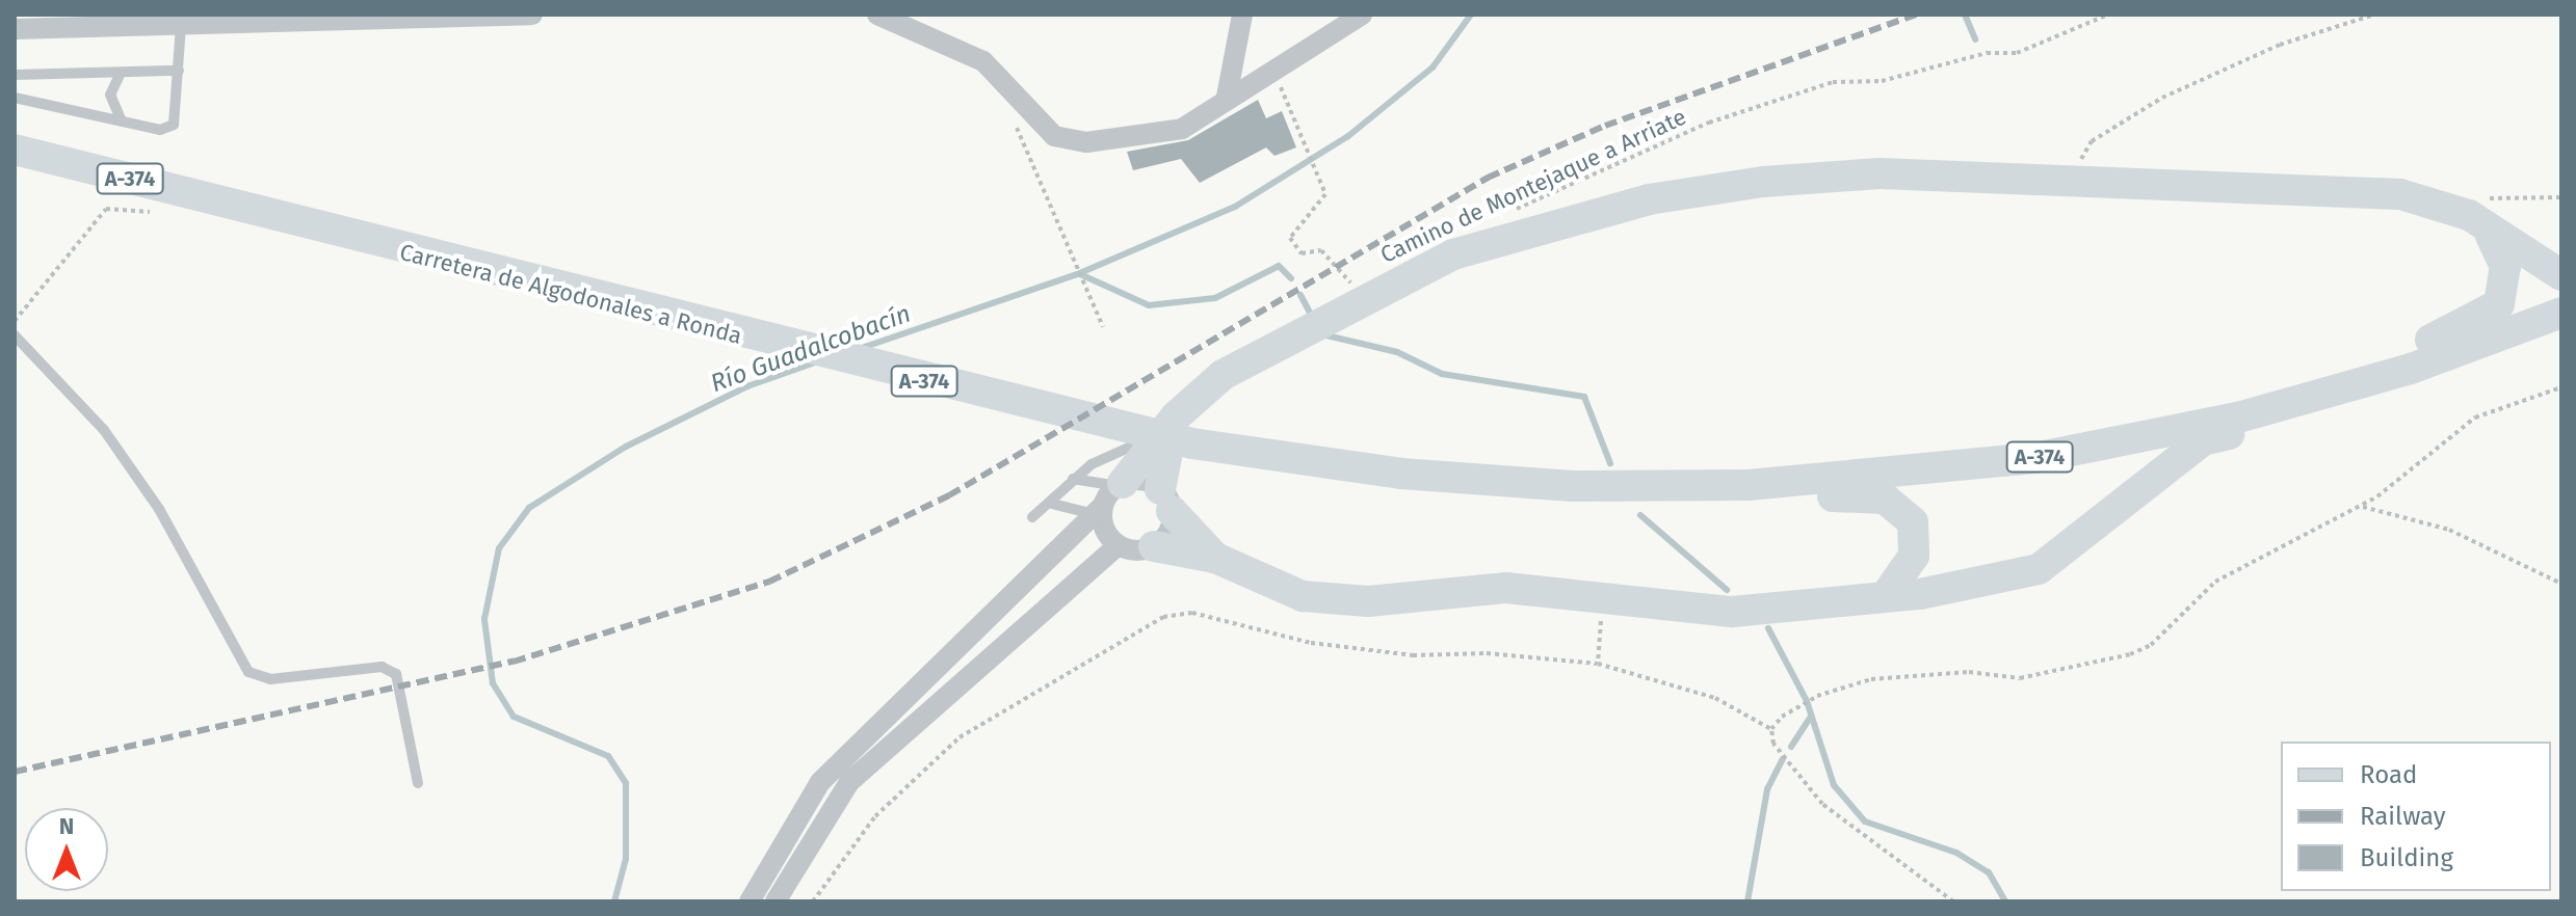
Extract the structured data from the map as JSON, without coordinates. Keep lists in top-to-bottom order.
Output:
{
  "streets": {
    "main road": ["A-374", "Carretera de Algodonales a Ronda"],
    "path": ["Camino de Montejaque a Arriate"]
  },
  "water": ["Río Guadalcobacín"],
  "legend": ["Road", "Railway", "Building"],
  "north": "top"
}
